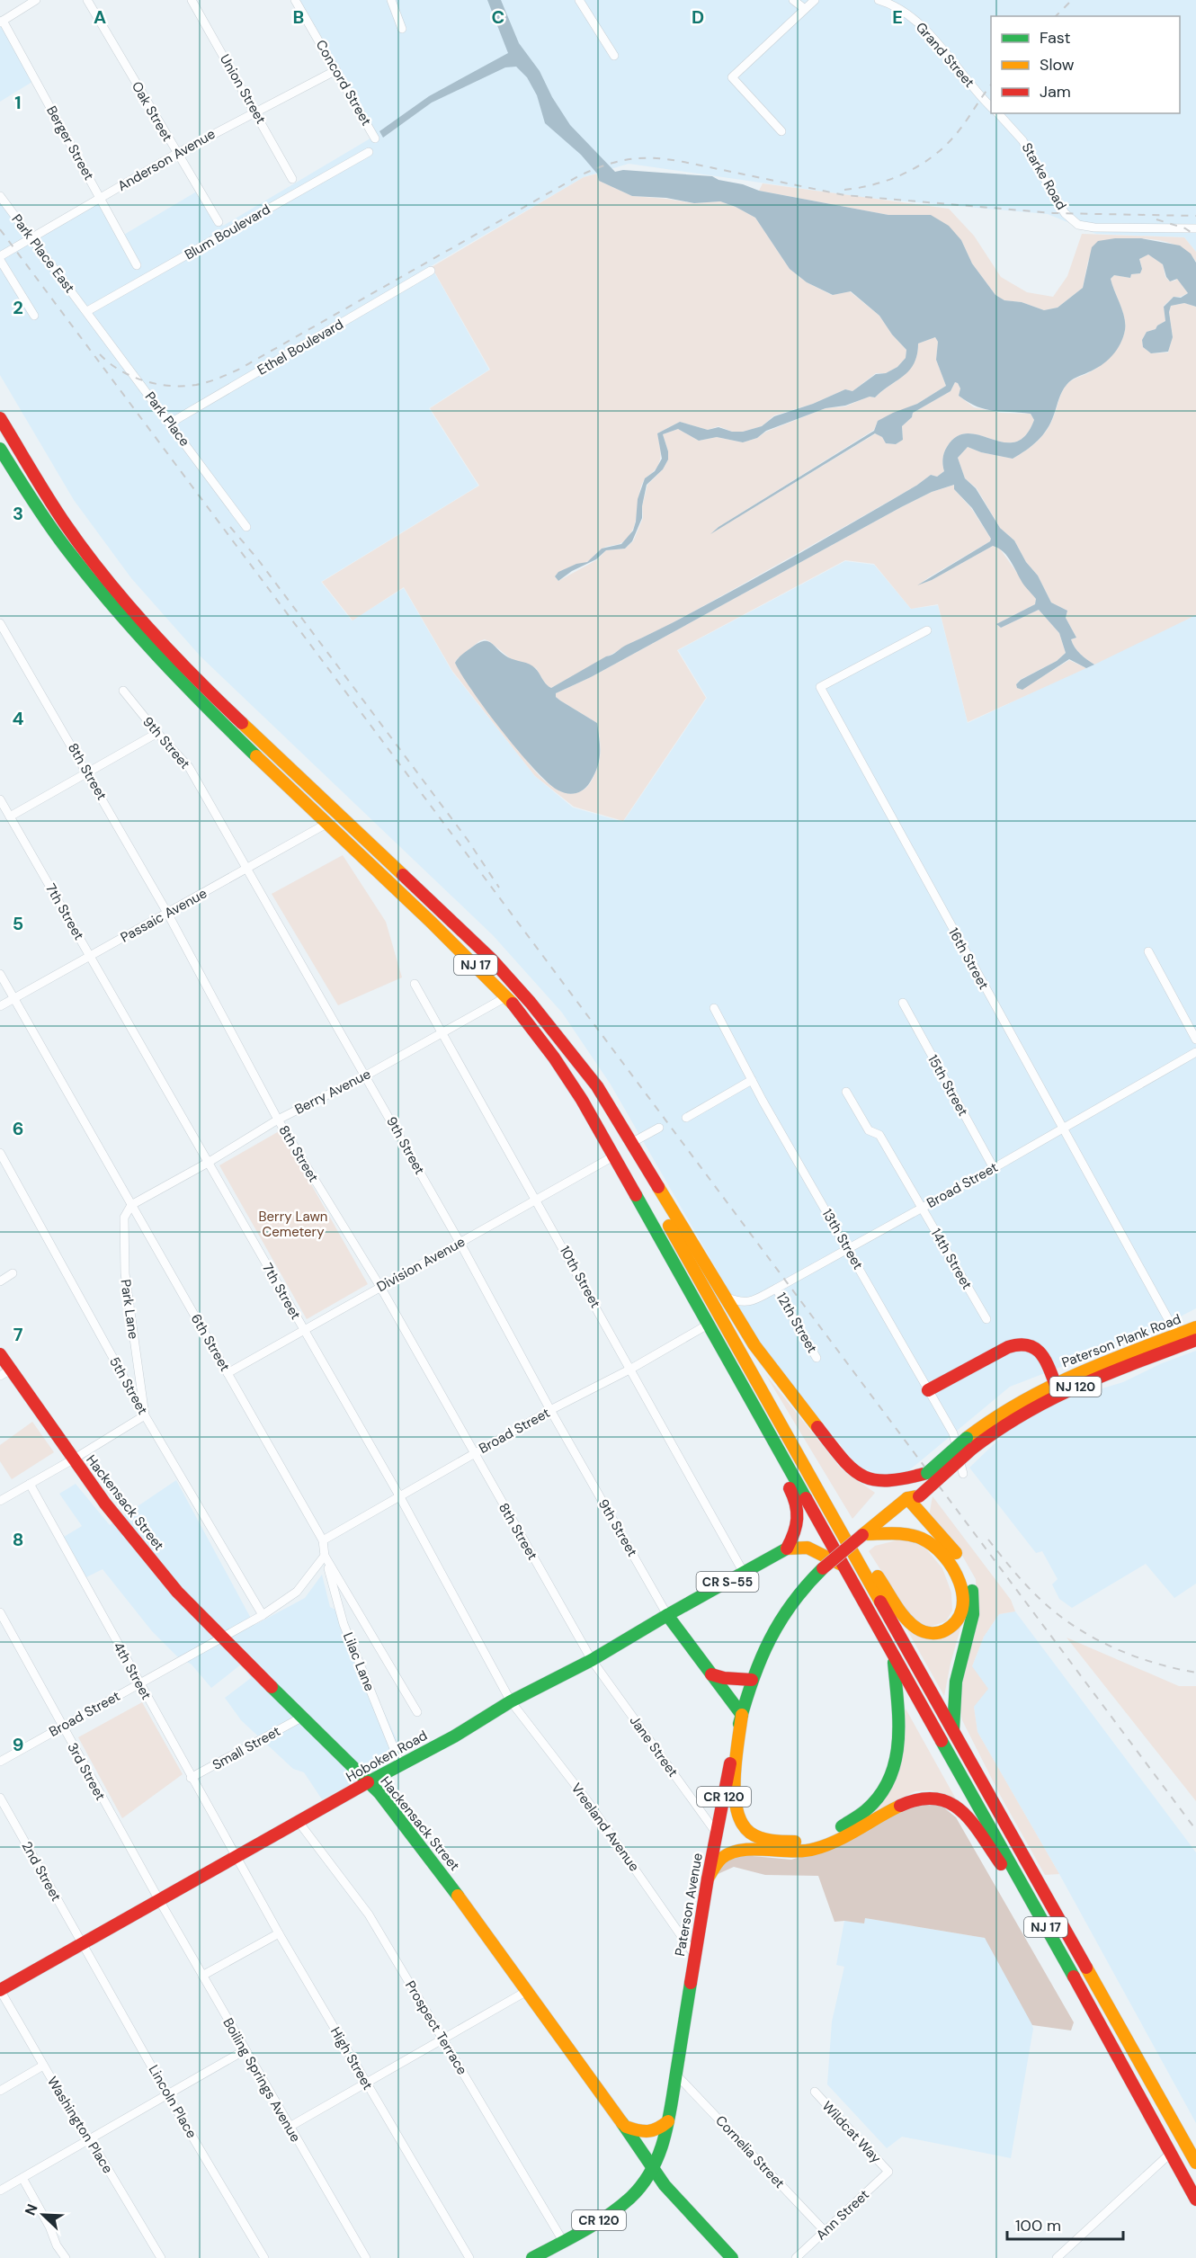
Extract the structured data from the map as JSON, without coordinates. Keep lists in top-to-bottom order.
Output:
{
  "streets": {
    "main road": [
      "NJ 17",
      "Paterson Plank Road",
      "NJ 120",
      "Hackensack Street",
      "CR S-55",
      "Hoboken Road",
      "CR 120",
      "Paterson Avenue"
    ],
    "street": [
      "Grand Street",
      "Concord Street",
      "Union Street",
      "Oak Street",
      "Berger Street",
      "Anderson Avenue",
      "Starke Road",
      "Blum Boulevard",
      "Park Place East",
      "Ethel Boulevard",
      "Park Place",
      "9th Street",
      "8th Street",
      "7th Street",
      "Passaic Avenue",
      "16th Street",
      "15th Street",
      "Berry Avenue",
      "Broad Street",
      "13th Street",
      "14th Street",
      "Division Avenue",
      "10th Street",
      "Park Lane",
      "12th Street",
      "6th Street",
      "5th Street",
      "Lilac Lane",
      "4th Street",
      "Jane Street",
      "Small Street",
      "3rd Street",
      "Vreeland Avenue",
      "2nd Street",
      "Prospect Terrace",
      "High Street",
      "Boiling Springs Avenue",
      "Lincoln Place",
      "Washington Place",
      "Wildcat Way",
      "Cornelia Street",
      "Ann Street"
    ]
  },
  "crossings": [
    ["Concord Street", "Anderson Avenue"],
    ["Union Street", "Anderson Avenue"],
    ["Oak Street", "Anderson Avenue"],
    ["Berger Street", "Anderson Avenue"],
    ["Anderson Avenue", "Park Place East"],
    ["Blum Boulevard", "Park Place East"],
    ["Blum Boulevard", "Park Place"],
    ["Park Place East", "Park Place"],
    ["Ethel Boulevard", "Park Place"],
    ["9th Street", "Passaic Avenue"],
    ["9th Street", "Berry Avenue"],
    ["9th Street", "Broad Street"],
    ["9th Street", "Division Avenue"],
    ["9th Street", "Hoboken Road"],
    ["8th Street", "Passaic Avenue"],
    ["8th Street", "Berry Avenue"],
    ["8th Street", "Broad Street"],
    ["8th Street", "Division Avenue"],
    ["8th Street", "Jane Street"],
    ["8th Street", "Hoboken Road"],
    ["7th Street", "Passaic Avenue"],
    ["7th Street", "Berry Avenue"],
    ["7th Street", "Broad Street"],
    ["7th Street", "Division Avenue"],
    ["7th Street", "Hoboken Road"],
    ["7th Street", "Vreeland Avenue"],
    ["Passaic Avenue", "NJ 17"],
    ["Passaic Avenue", "6th Street"],
    ["16th Street", "Broad Street"],
    ["16th Street", "Paterson Plank Road"],
    ["NJ 17", "Berry Avenue"],
    ["NJ 17", "Broad Street"],
    ["NJ 17", "Division Avenue"],
    ["15th Street", "Broad Street"],
    ["Berry Avenue", "10th Street"],
    ["Berry Avenue", "Park Lane"],
    ["Berry Avenue", "6th Street"],
    ["Broad Street", "13th Street"],
    ["Broad Street", "14th Street"],
    ["Broad Street", "10th Street"],
    ["Broad Street", "12th Street"],
    ["Broad Street", "6th Street"],
    ["Broad Street", "5th Street"],
    ["Broad Street", "Hackensack Street"],
    ["Broad Street", "Lilac Lane"],
    ["Broad Street", "4th Street"],
    ["Broad Street", "3rd Street"],
    ["Division Avenue", "10th Street"],
    ["Division Avenue", "6th Street"],
    ["10th Street", "Hoboken Road"],
    ["Park Lane", "6th Street"],
    ["Park Lane", "5th Street"],
    ["Paterson Plank Road", "Paterson Avenue"],
    ["6th Street", "Lilac Lane"],
    ["Hackensack Street", "Small Street"],
    ["Hackensack Street", "Hoboken Road"],
    ["Hackensack Street", "Paterson Avenue"],
    ["Lilac Lane", "Hoboken Road"],
    ["4th Street", "Small Street"],
    ["4th Street", "Hoboken Road"],
    ["4th Street", "High Street"],
    ["Jane Street", "Hoboken Road"],
    ["Jane Street", "Paterson Avenue"],
    ["Hoboken Road", "3rd Street"],
    ["Hoboken Road", "Vreeland Avenue"],
    ["Hoboken Road", "2nd Street"],
    ["Hoboken Road", "Prospect Terrace"],
    ["Hoboken Road", "High Street"],
    ["Hoboken Road", "Boiling Springs Avenue"],
    ["Hoboken Road", "Lincoln Place"],
    ["Hoboken Road", "Washington Place"],
    ["3rd Street", "Boiling Springs Avenue"],
    ["Vreeland Avenue", "Paterson Avenue"],
    ["2nd Street", "Lincoln Place"],
    ["Paterson Avenue", "Prospect Terrace"],
    ["Paterson Avenue", "Cornelia Street"],
    ["Wildcat Way", "Ann Street"],
    ["Cornelia Street", "Ann Street"]
  ],
  "parks": ["Berry Lawn Cemetery"],
  "legend": ["Fast", "Slow", "Jam"],
  "scale_bar": "100 m",
  "north": "top left",
  "grid": {
    "columns": [
      "A",
      "B",
      "C",
      "D",
      "E"
    ],
    "rows": [
      "1",
      "2",
      "3",
      "4",
      "5",
      "6",
      "7",
      "8",
      "9"
    ]
  }
}
